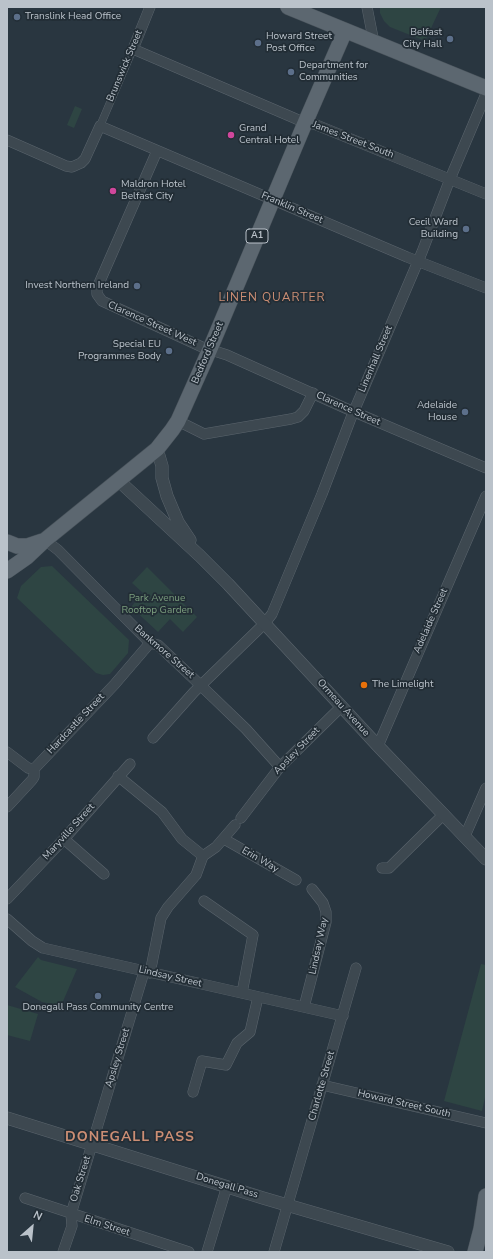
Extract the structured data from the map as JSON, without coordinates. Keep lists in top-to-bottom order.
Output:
{
  "streets": {
    "main road": ["A1", "Bedford Street"],
    "street": [
      "Brunswick Street",
      "James Street South",
      "Franklin Street",
      "Clarence Street West",
      "Linenhall Street",
      "Clarence Street",
      "Adelaide Street",
      "Bankmore Street",
      "Ormeau Avenue",
      "Hardcastle Street",
      "Apsley Street",
      "Maryville Street",
      "Erin Way",
      "Lindsay Way",
      "Lindsay Street",
      "Charlotte Street",
      "Howard Street South",
      "Oak Street",
      "Donegall Pass",
      "Elm Street"
    ]
  },
  "crossings": [
    ["Brunswick Street", "James Street South"],
    ["Brunswick Street", "Franklin Street"],
    ["James Street South", "Bedford Street"],
    ["James Street South", "Linenhall Street"],
    ["Franklin Street", "Clarence Street West"],
    ["Franklin Street", "Bedford Street"],
    ["Franklin Street", "Linenhall Street"],
    ["A1", "Bedford Street"],
    ["A1", "Bankmore Street"],
    ["Clarence Street West", "Bedford Street"],
    ["Clarence Street West", "Clarence Street"],
    ["Bedford Street", "Clarence Street"],
    ["Bedford Street", "Bankmore Street"],
    ["Bedford Street", "Ormeau Avenue"],
    ["Linenhall Street", "Clarence Street"],
    ["Linenhall Street", "Ormeau Avenue"],
    ["Adelaide Street", "Ormeau Avenue"],
    ["Bankmore Street", "Hardcastle Street"],
    ["Bankmore Street", "Apsley Street"],
    ["Ormeau Avenue", "Apsley Street"],
    ["Apsley Street", "Erin Way"],
    ["Apsley Street", "Lindsay Street"],
    ["Apsley Street", "Oak Street"],
    ["Apsley Street", "Donegall Pass"],
    ["Lindsay Way", "Lindsay Street"],
    ["Lindsay Street", "Charlotte Street"],
    ["Charlotte Street", "Howard Street South"],
    ["Charlotte Street", "Donegall Pass"],
    ["Oak Street", "Donegall Pass"],
    ["Oak Street", "Elm Street"]
  ],
  "districts": ["LINEN QUARTER", "DONEGALL PASS"],
  "parks": ["Park Avenue Rooftop Garden"],
  "places": [
    "Translink Head Office",
    "Belfast City Hall",
    "Howard Street Post Office",
    "Department for Communities",
    "Grand Central Hotel",
    "Maldron Hotel Belfast City",
    "Cecil Ward Building",
    "Invest Northern Ireland",
    "Special EU Programmes Body",
    "Adelaide House",
    "The Limelight",
    "Donegall Pass Community Centre"
  ],
  "north": "top right"
}
